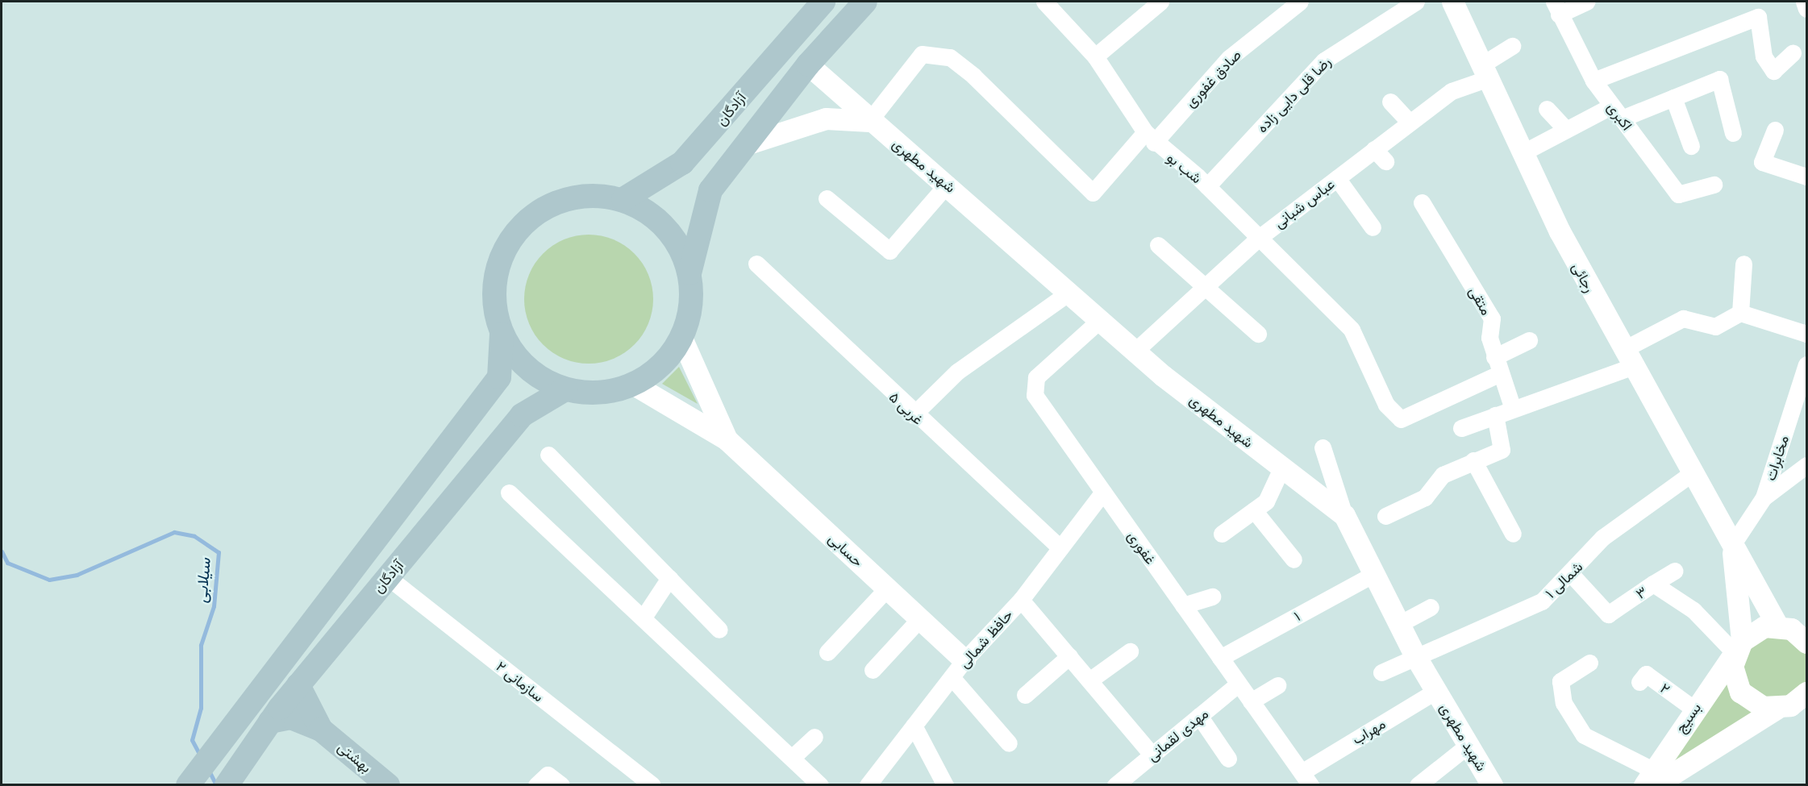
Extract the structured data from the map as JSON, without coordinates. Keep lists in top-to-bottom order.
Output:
{
  "streets": {
    "main road": ["آزادگان", "بهشتی"],
    "street": [
      "صادق غفوری",
      "رضا قلی دایی زاده",
      "اکبری",
      "شهید مطهری",
      "شب بو",
      "عباس شبانی",
      "رجائی",
      "متقی",
      "۵ غربی",
      "مخابرات",
      "غفوری",
      "حسابی",
      "۱ شمالی",
      "۳",
      "۱",
      "حافظ شمالی",
      "سازمانی ۲",
      "۲",
      "بسیج",
      "مهراب",
      "مهدی لقمانی"
    ]
  },
  "crossings": [
    ["صادق غفوری", "شب بو"],
    ["رضا قلی دایی زاده", "شب بو"],
    ["آزادگان", "سازمانی ۲"],
    ["شهید مطهری", "عباس شبانی"],
    ["شهید مطهری", "غفوری"],
    ["شهید مطهری", "۱ شمالی"],
    ["شهید مطهری", "۱"],
    ["شهید مطهری", "مهراب"],
    ["شب بو", "عباس شبانی"],
    ["شب بو", "متقی"],
    ["عباس شبانی", "رجائی"],
    ["رجائی", "مخابرات"],
    ["رجائی", "۱ شمالی"],
    ["۵ غربی", "حافظ شمالی"],
    ["غفوری", "۱"],
    ["غفوری", "حافظ شمالی"],
    ["غفوری", "مهراب"],
    ["غفوری", "مهدی لقمانی"],
    ["حسابی", "حافظ شمالی"],
    ["۱ شمالی", "۳"],
    ["۳", "بسیج"],
    ["۲", "بسیج"]
  ],
  "water": ["سیلابی"]
}
